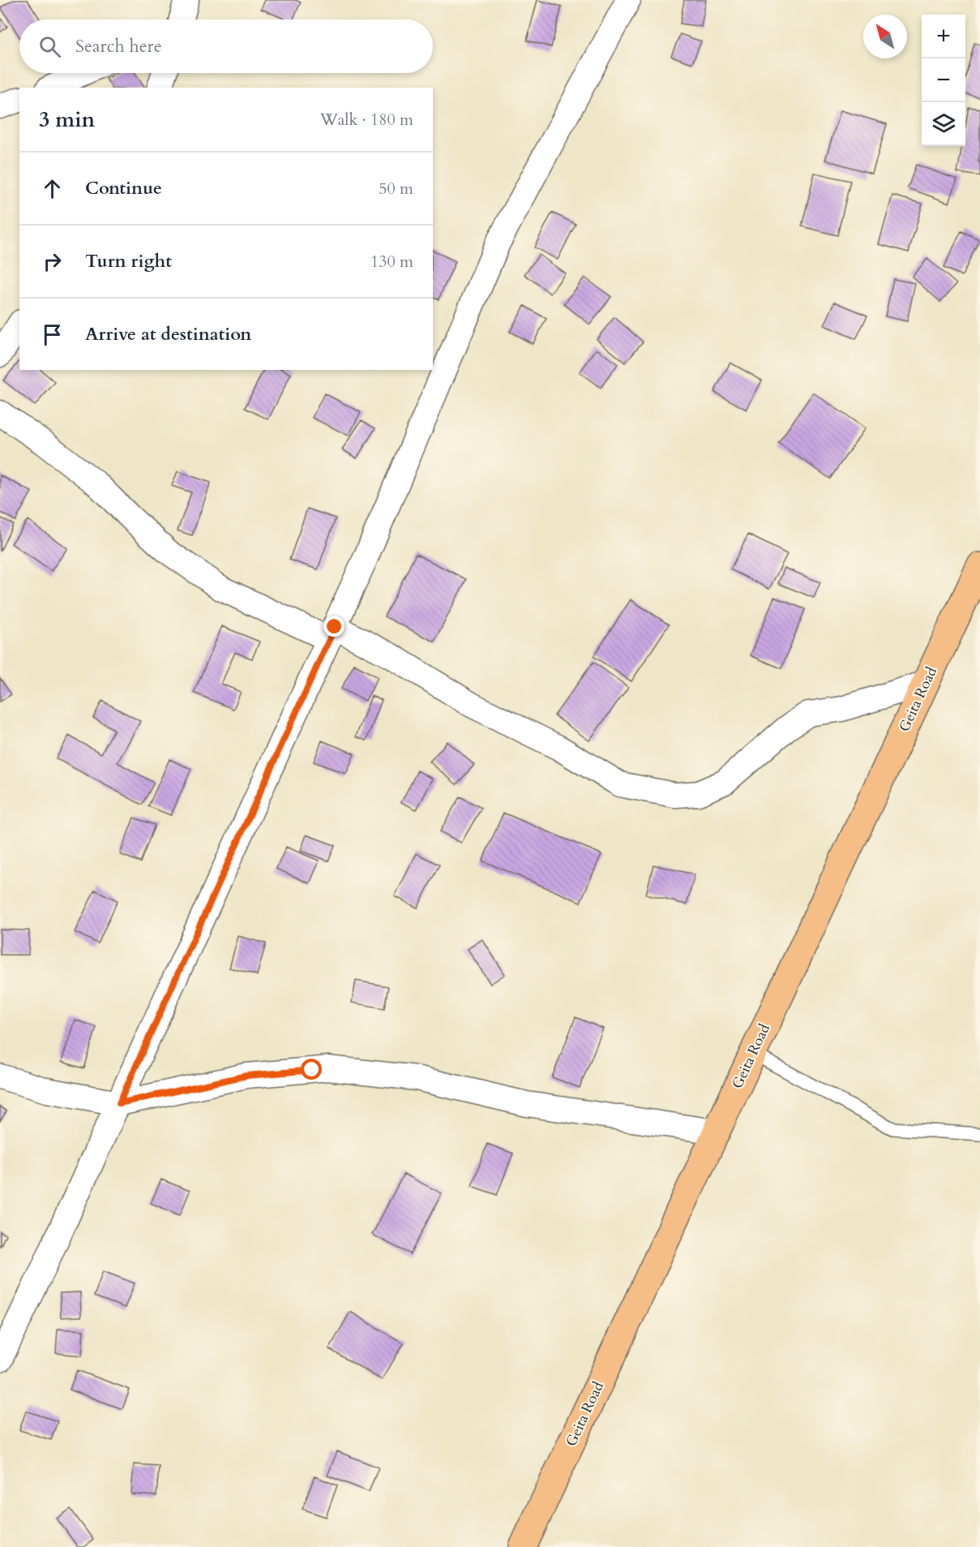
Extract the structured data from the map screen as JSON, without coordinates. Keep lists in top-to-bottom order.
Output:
{
  "streets": {
    "highway": ["Geita Road"]
  },
  "north": "top left",
  "page": {
    "map_buttons": ["+", "−"],
    "search": "Search here",
    "heading": ["3 min", "Walk · 180 m"],
    "list": [
      ["Continue", "50 m"],
      ["Turn right", "130 m"],
      "Arrive at destination"
    ]
  }
}
